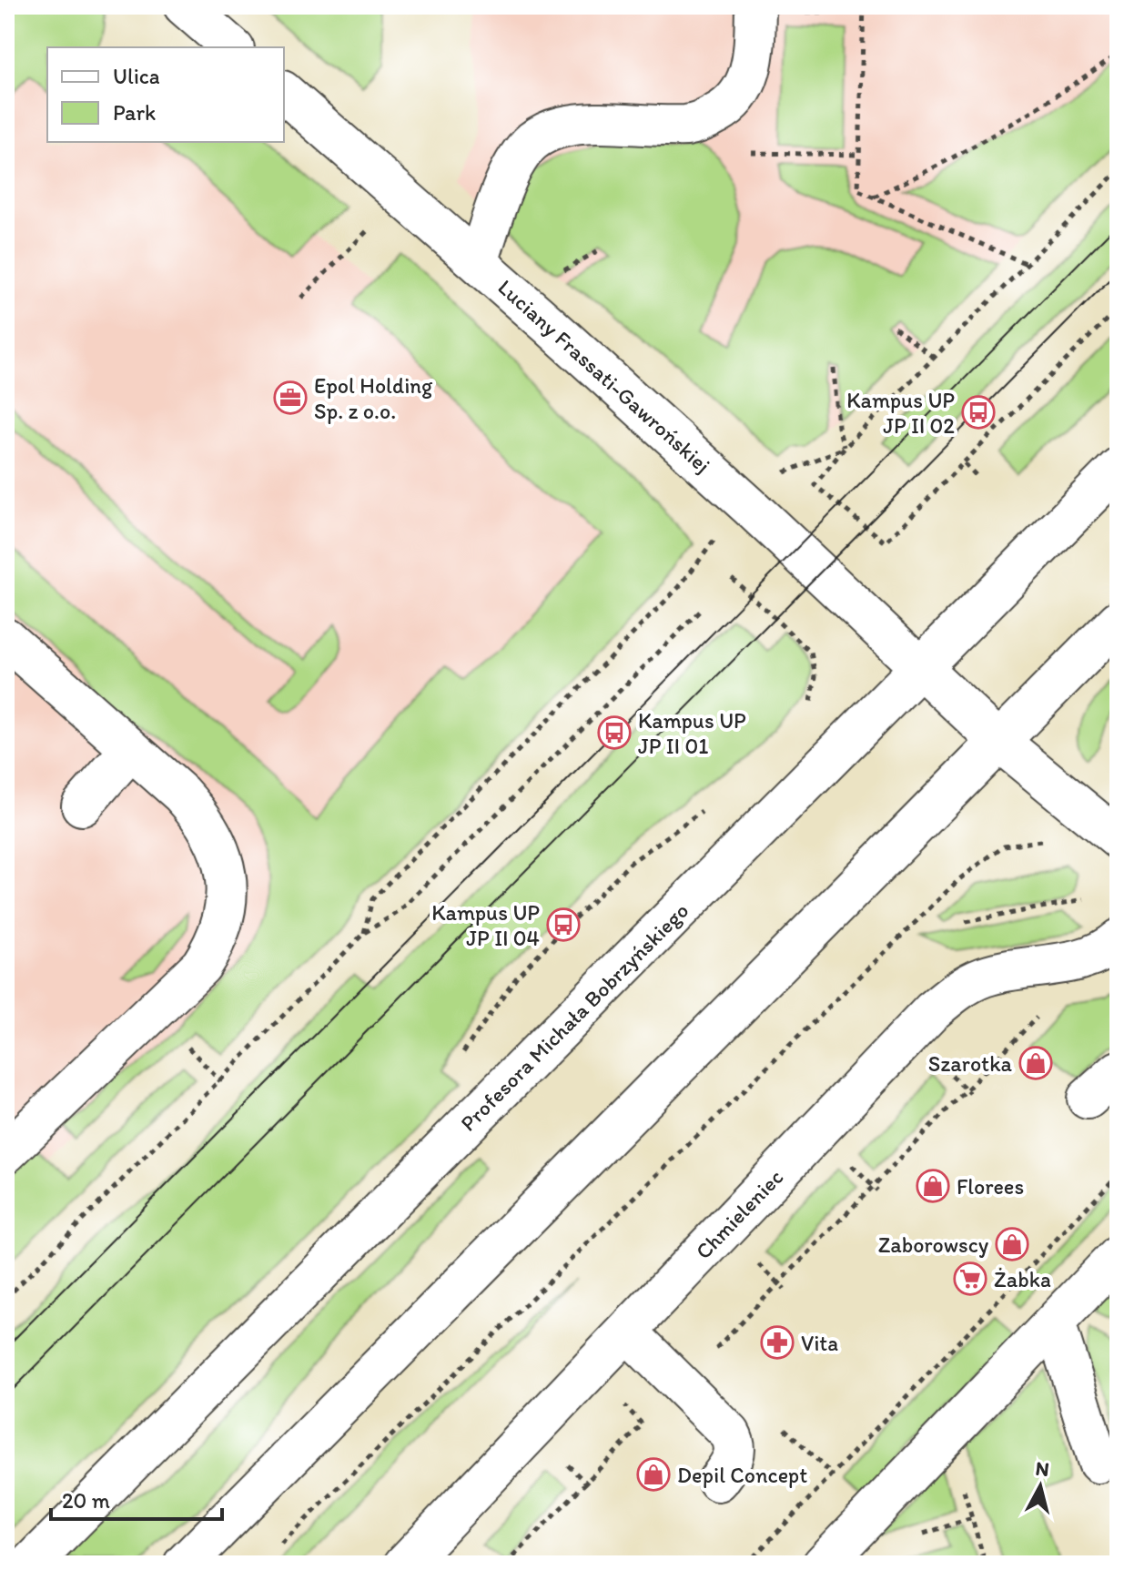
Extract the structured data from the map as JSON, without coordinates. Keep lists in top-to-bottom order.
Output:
{
  "streets": {
    "main road": ["Luciany Frassati-Gawrońskiej", "Profesora Michała Bobrzyńskiego", "Chmieleniec"]
  },
  "crossings": [
    ["Luciany Frassati-Gawrońskiej", "Profesora Michała Bobrzyńskiego"]
  ],
  "places": {
    "office": ["Epol Holding Sp. z o.o."],
    "bus stop": ["Kampus UP JP II 02", "Kampus UP JP II 01", "Kampus UP JP II 04"],
    "shop": [
      "Szarotka",
      "Florees",
      "Zaborowscy",
      "Depil Concept"
    ],
    "supermarket": ["Żabka"],
    "pharmacy": ["Vita"]
  },
  "legend": ["Ulica", "Park"],
  "scale_bar": "20 m",
  "north": "top"
}
